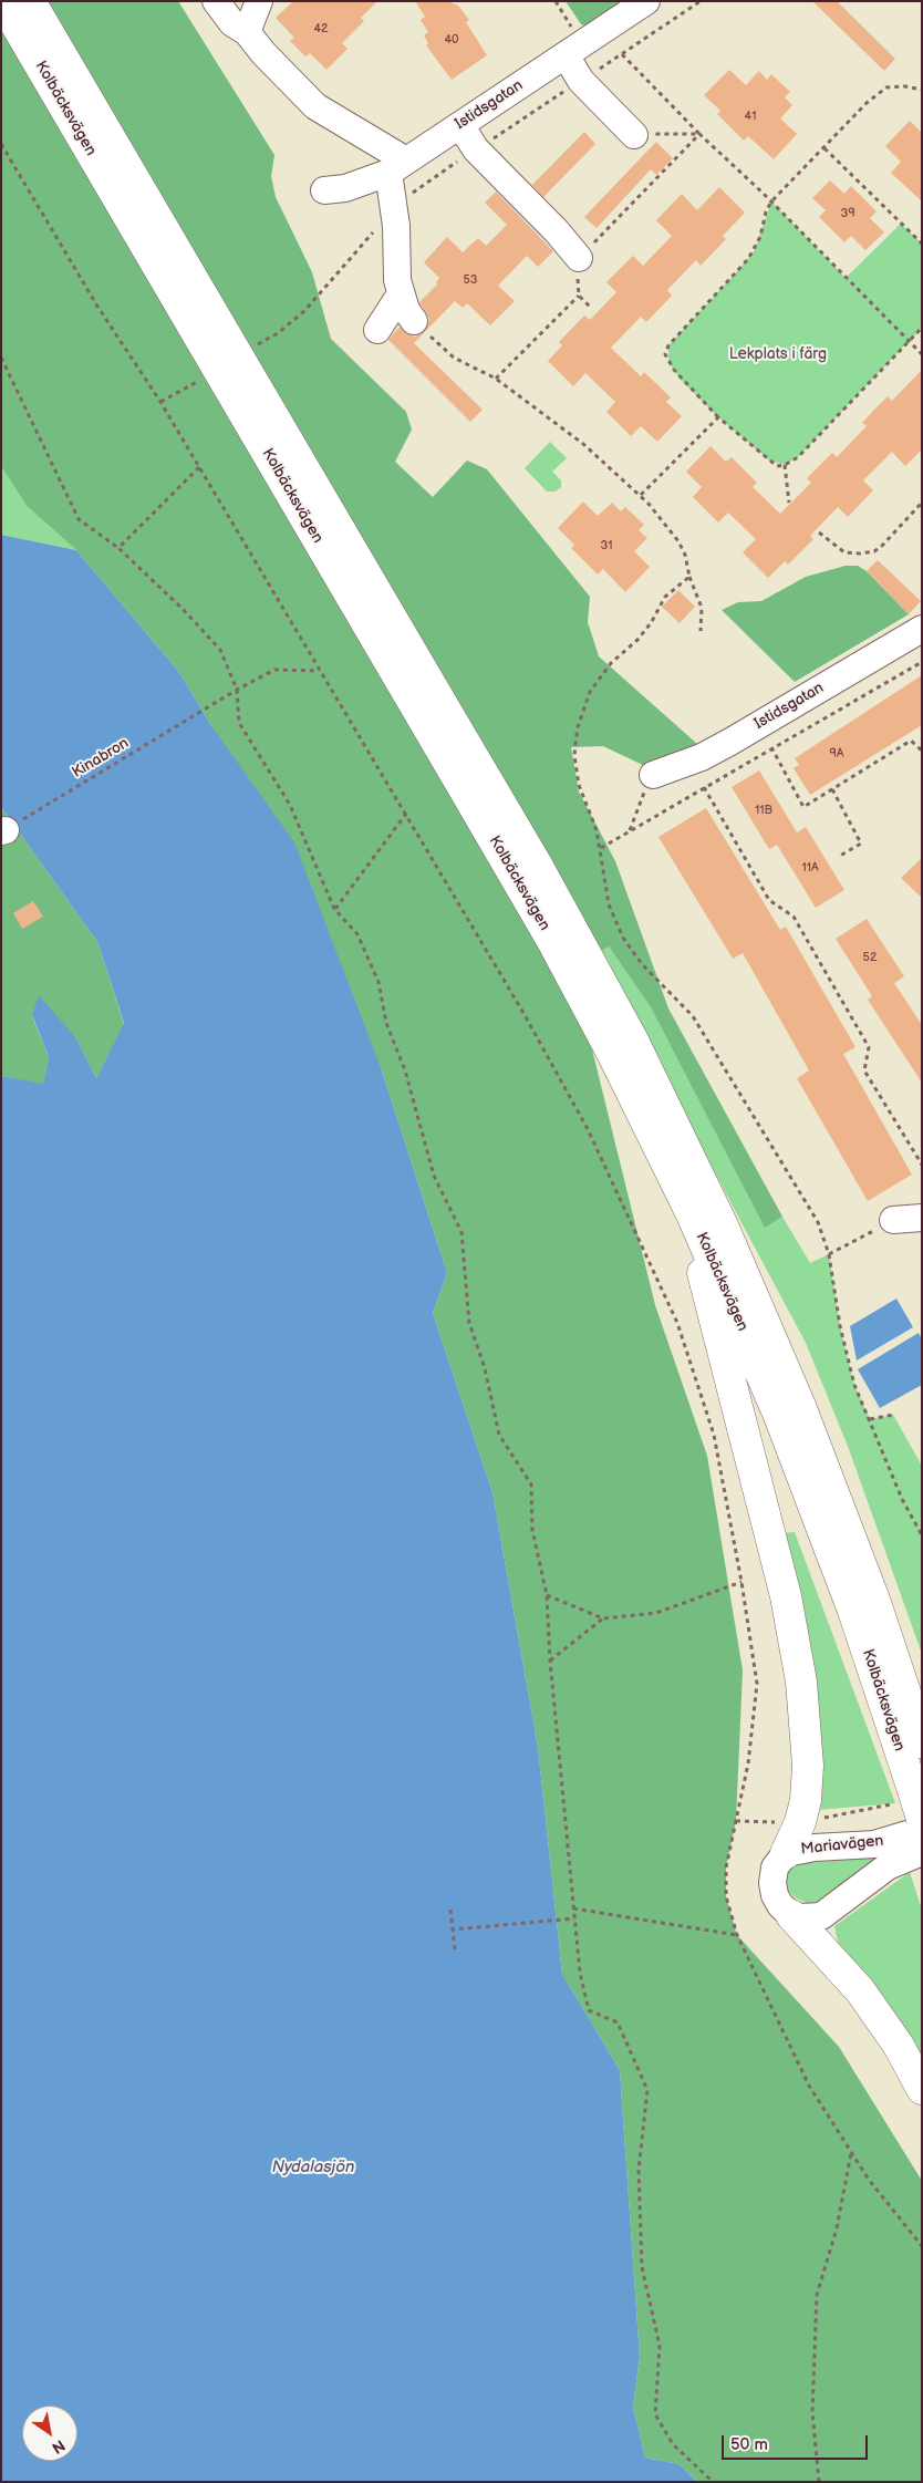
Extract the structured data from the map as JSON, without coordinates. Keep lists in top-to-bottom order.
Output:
{
  "streets": {
    "highway": ["Kolbäcksvägen"],
    "street": ["Istidsgatan", "Mariavägen"],
    "path": ["Kinabron"]
  },
  "water": ["Nydalasjön"],
  "parks": ["Lekplats i färg"],
  "house_numbers": [
    "42",
    "40",
    "41",
    "39",
    "53",
    "31",
    "9A",
    "11B",
    "11A",
    "52"
  ],
  "scale_bar": "50 m",
  "north": "bottom right"
}
